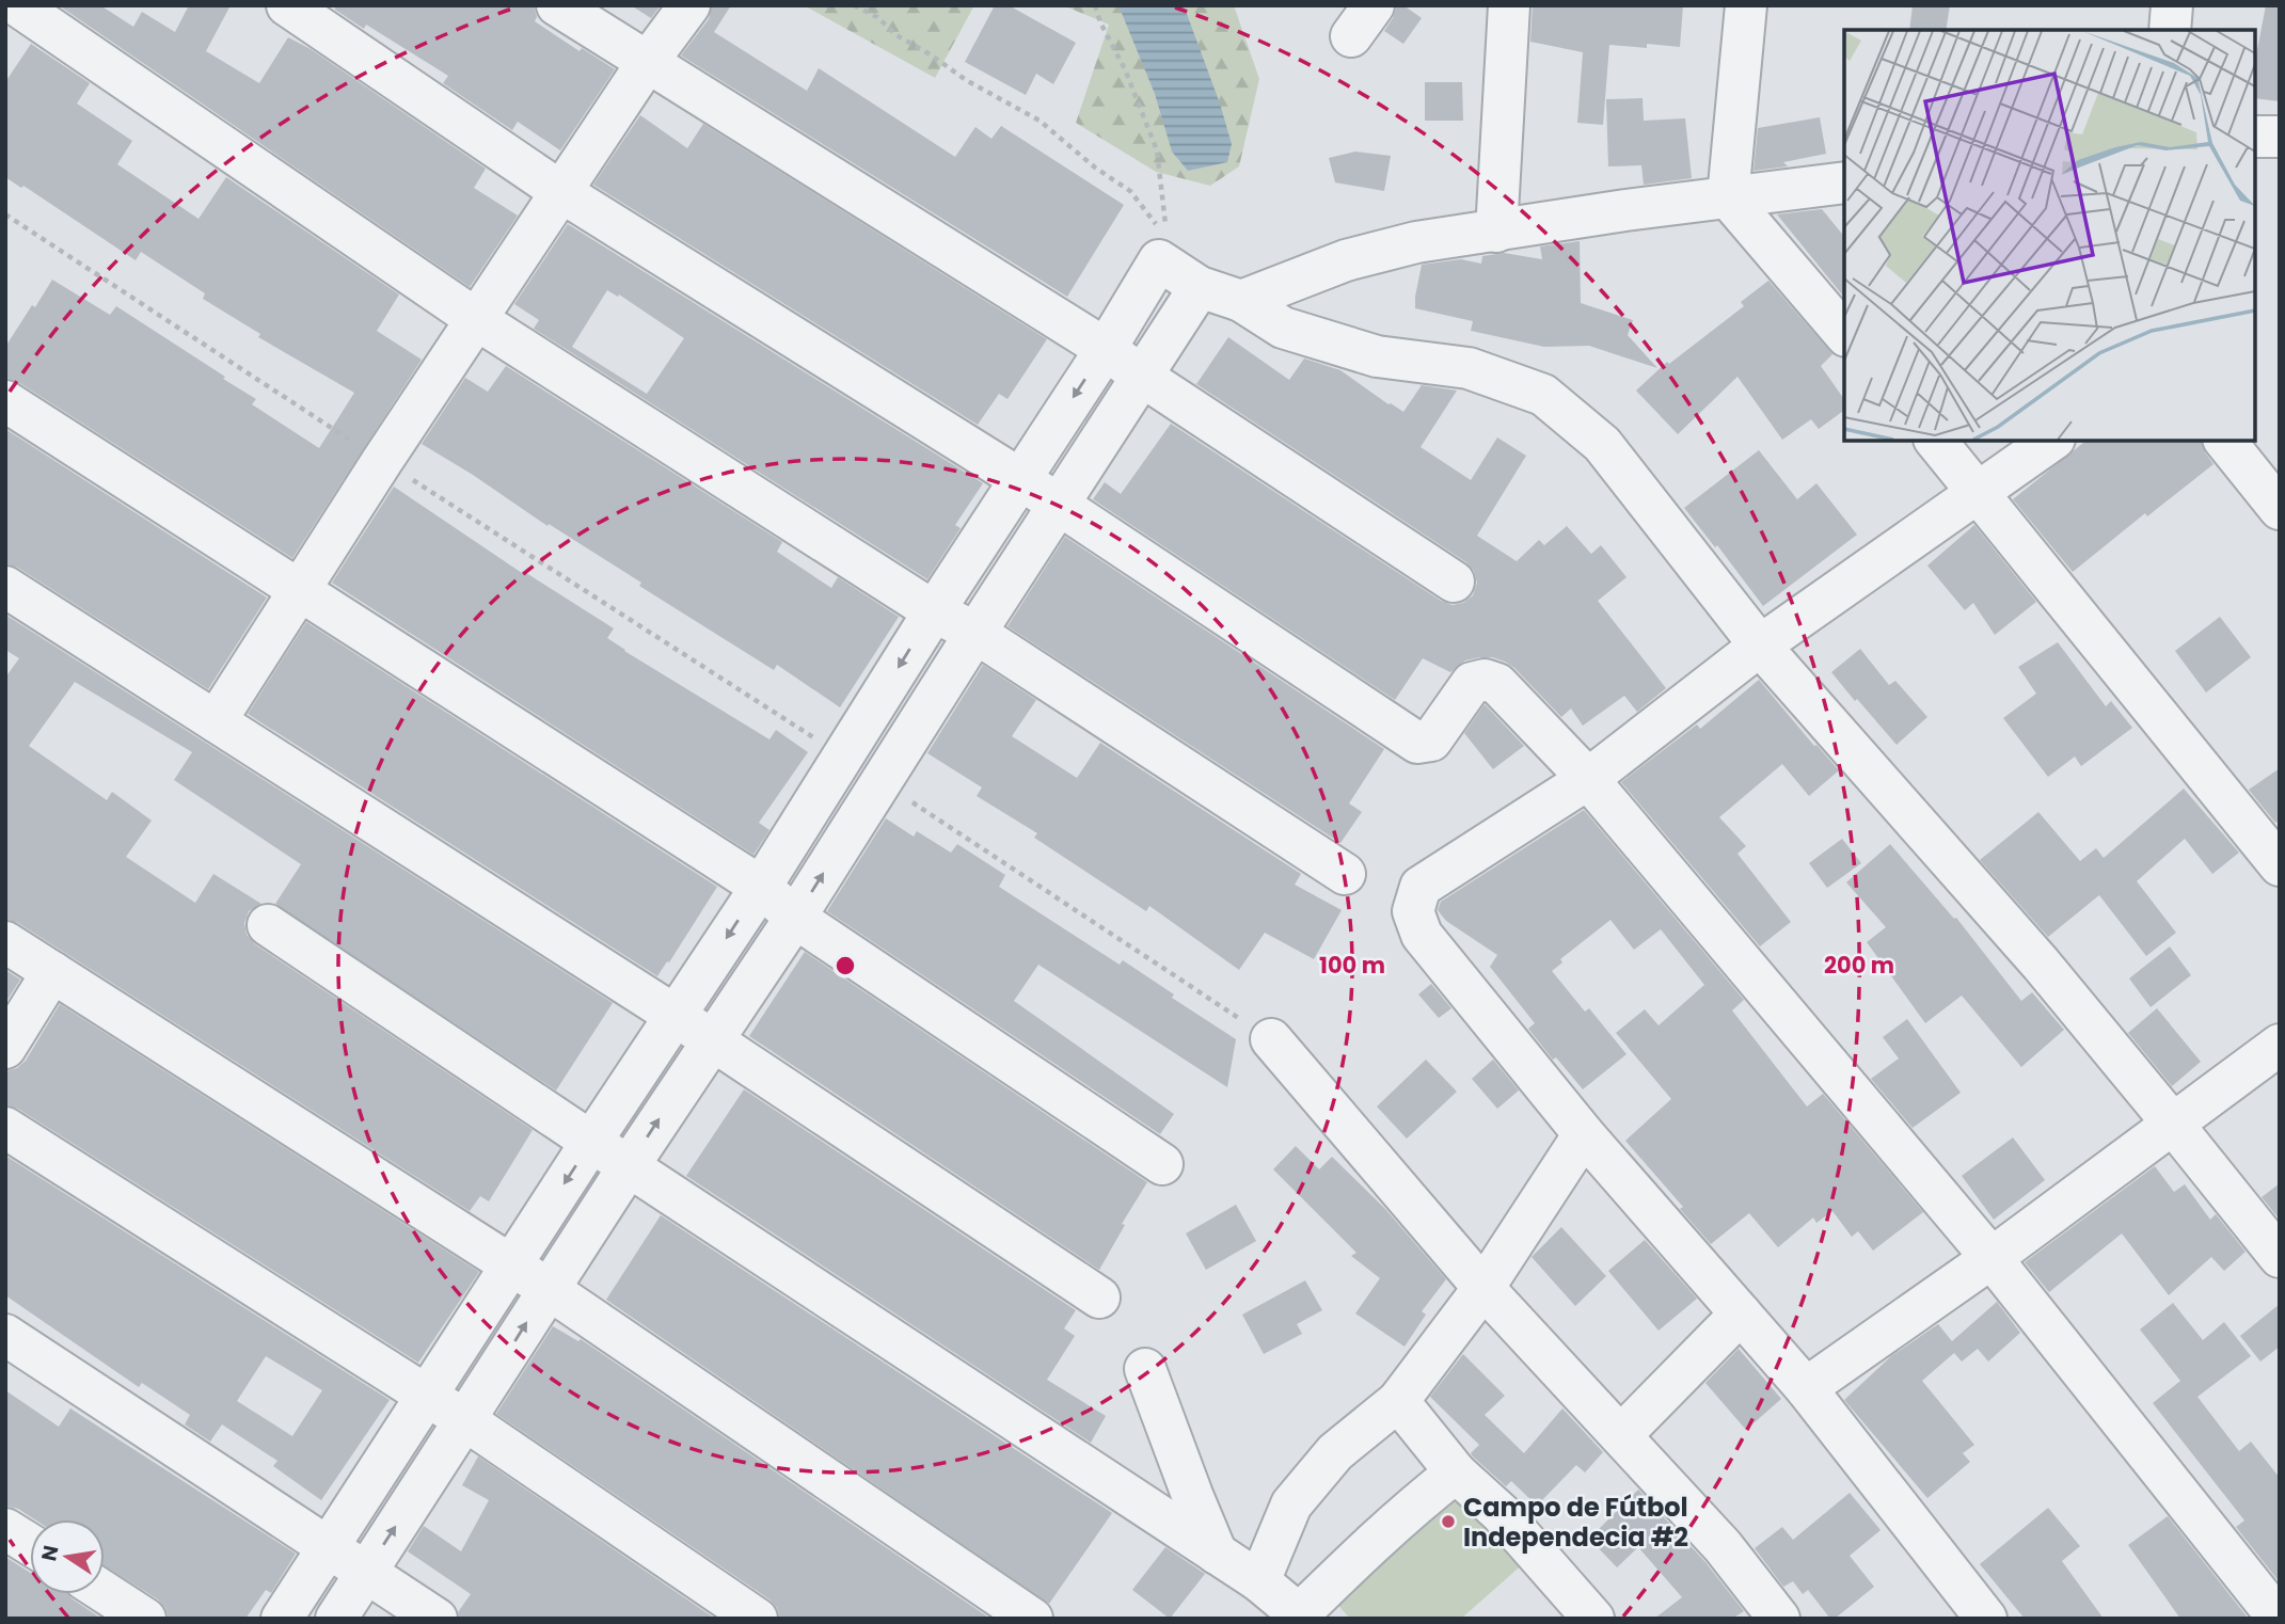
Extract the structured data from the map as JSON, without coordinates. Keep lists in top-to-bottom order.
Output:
{
  "places": ["Campo de Fútbol Independecia #2"],
  "north": "left",
  "rings": ["100 m", "200 m"]
}
